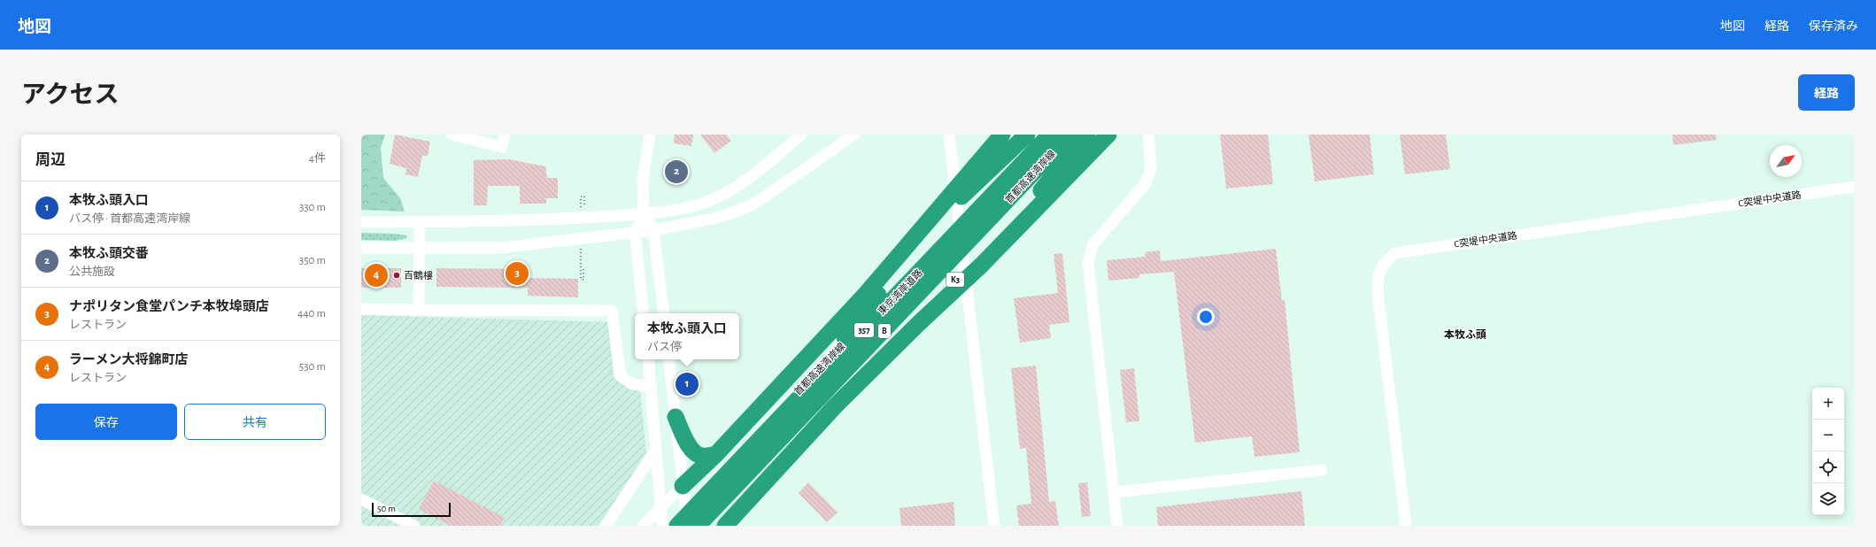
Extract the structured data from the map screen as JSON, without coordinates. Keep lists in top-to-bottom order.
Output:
{
  "streets": {
    "highway": [
      "首都高速湾岸線",
      "K3",
      "東京湾岸道路",
      "357",
      "B"
    ],
    "street": ["C突堤中央道路"]
  },
  "crossings": [
    ["首都高速湾岸線", "K3"]
  ],
  "districts": ["本牧ふ頭"],
  "places": ["百鶴樓"],
  "scale_bar": "50 m",
  "north": "top right",
  "page": {
    "header": "地図",
    "nav": ["地図", "経路", "保存済み"],
    "title": "アクセス",
    "buttons": [
      "経路",
      ["保存", "共有"]
    ],
    "heading": ["周辺", "4件"],
    "pins": [
      "2",
      "3",
      "4",
      "1"
    ],
    "list": [
      {
        "mark": "1",
        "name": "本牧ふ頭入口",
        "note": "バス停 · 首都高速湾岸線",
        "value": "330 m"
      },
      {
        "mark": "2",
        "name": "本牧ふ頭交番",
        "note": "公共施設",
        "value": "350 m"
      },
      {
        "mark": "3",
        "name": "ナポリタン食堂パンチ本牧埠頭店",
        "note": "レストラン",
        "value": "440 m"
      },
      {
        "mark": "4",
        "name": "ラーメン大将錦町店",
        "note": "レストラン",
        "value": "530 m"
      }
    ],
    "popup": ["本牧ふ頭入口", "バス停"],
    "map_buttons": ["+", "−"],
    "scale": "50 m"
  }
}
